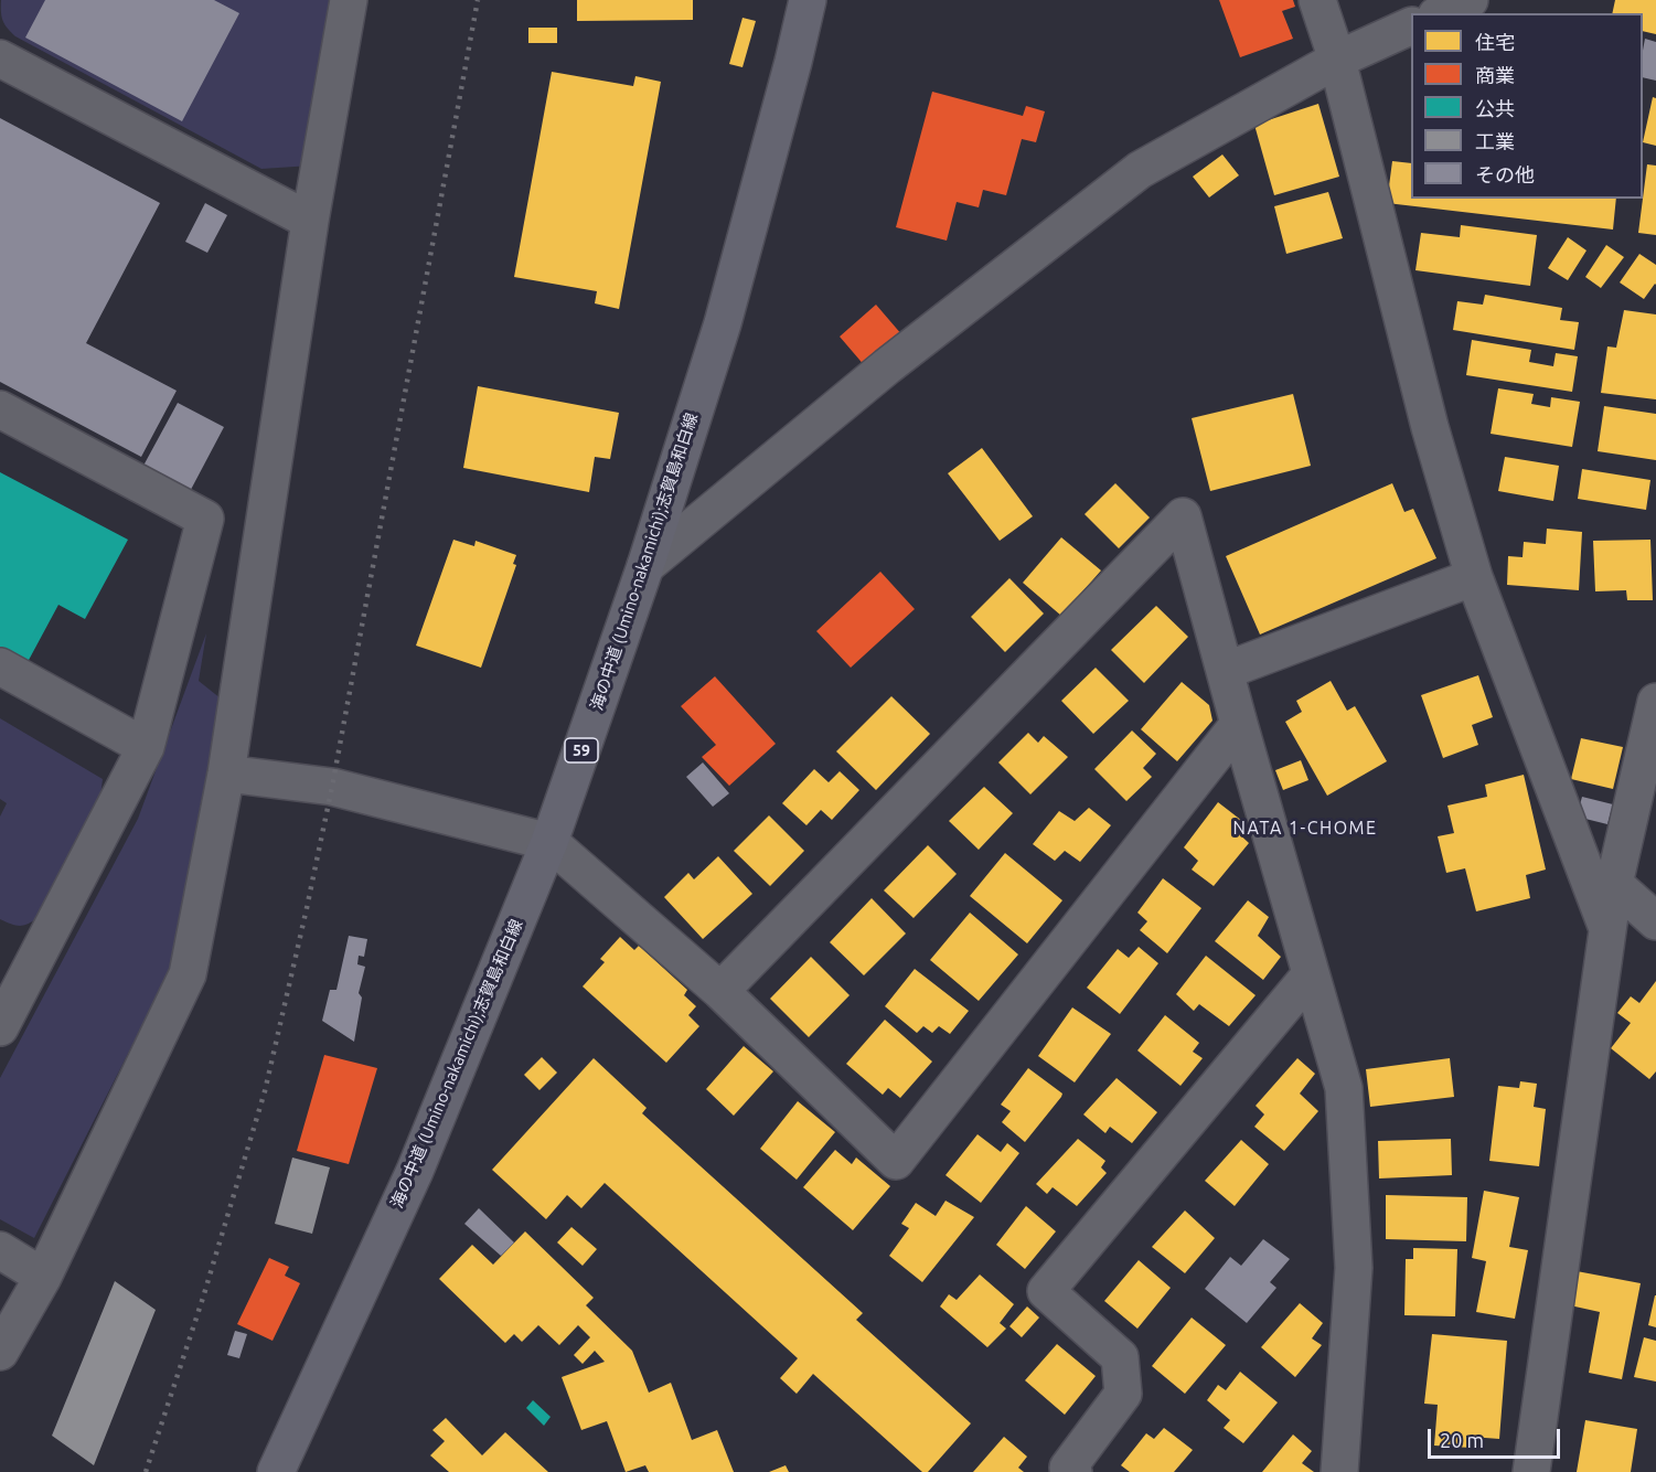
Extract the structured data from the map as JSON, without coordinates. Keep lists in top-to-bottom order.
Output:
{
  "streets": {
    "main road": ["海の中道 (Umino-nakamichi);志賀島和白線", "59"]
  },
  "districts": ["NATA 1-CHOME"],
  "legend": [
    "住宅",
    "商業",
    "公共",
    "工業",
    "その他"
  ],
  "scale_bar": "20 m"
}
